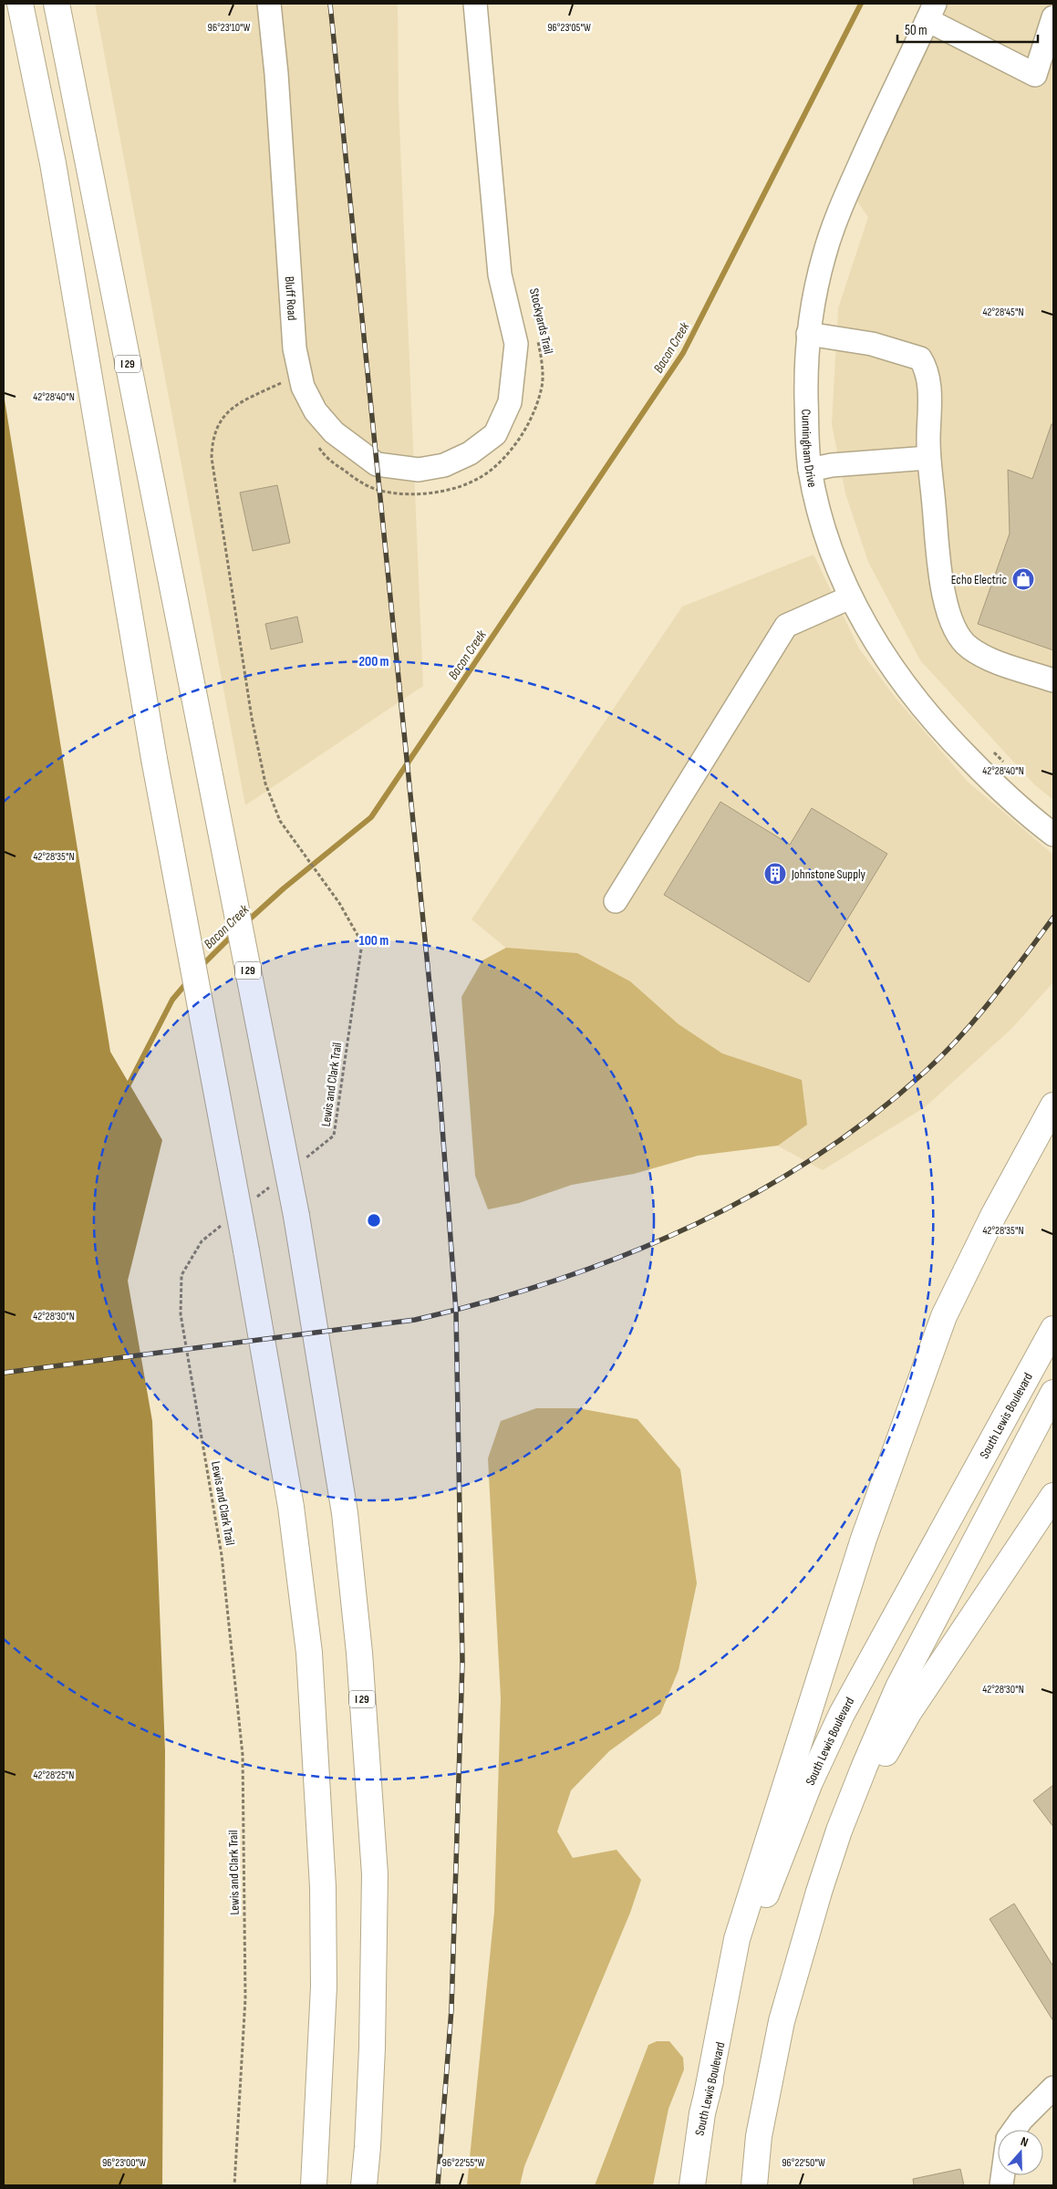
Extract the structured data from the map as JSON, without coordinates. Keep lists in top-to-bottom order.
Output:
{
  "streets": {
    "main road": ["I 29", "South Lewis Boulevard"],
    "street": ["Bluff Road", "Cunningham Drive"],
    "path": ["Stockyards Trail", "Lewis and Clark Trail"]
  },
  "water": ["Bacon Creek"],
  "places": {
    "shop": ["Echo Electric"],
    "building": ["Johnstone Supply"]
  },
  "scale_bar": "50 m",
  "north": "top",
  "coordinates": [
    "96°23'10\"W",
    "96°23'05\"W",
    "42°28'45\"N",
    "42°28'40\"N",
    "42°28'35\"N",
    "42°28'30\"N",
    "42°28'25\"N",
    "96°23'00\"W",
    "96°22'55\"W",
    "96°22'50\"W"
  ],
  "rings": ["200 m", "100 m"]
}
